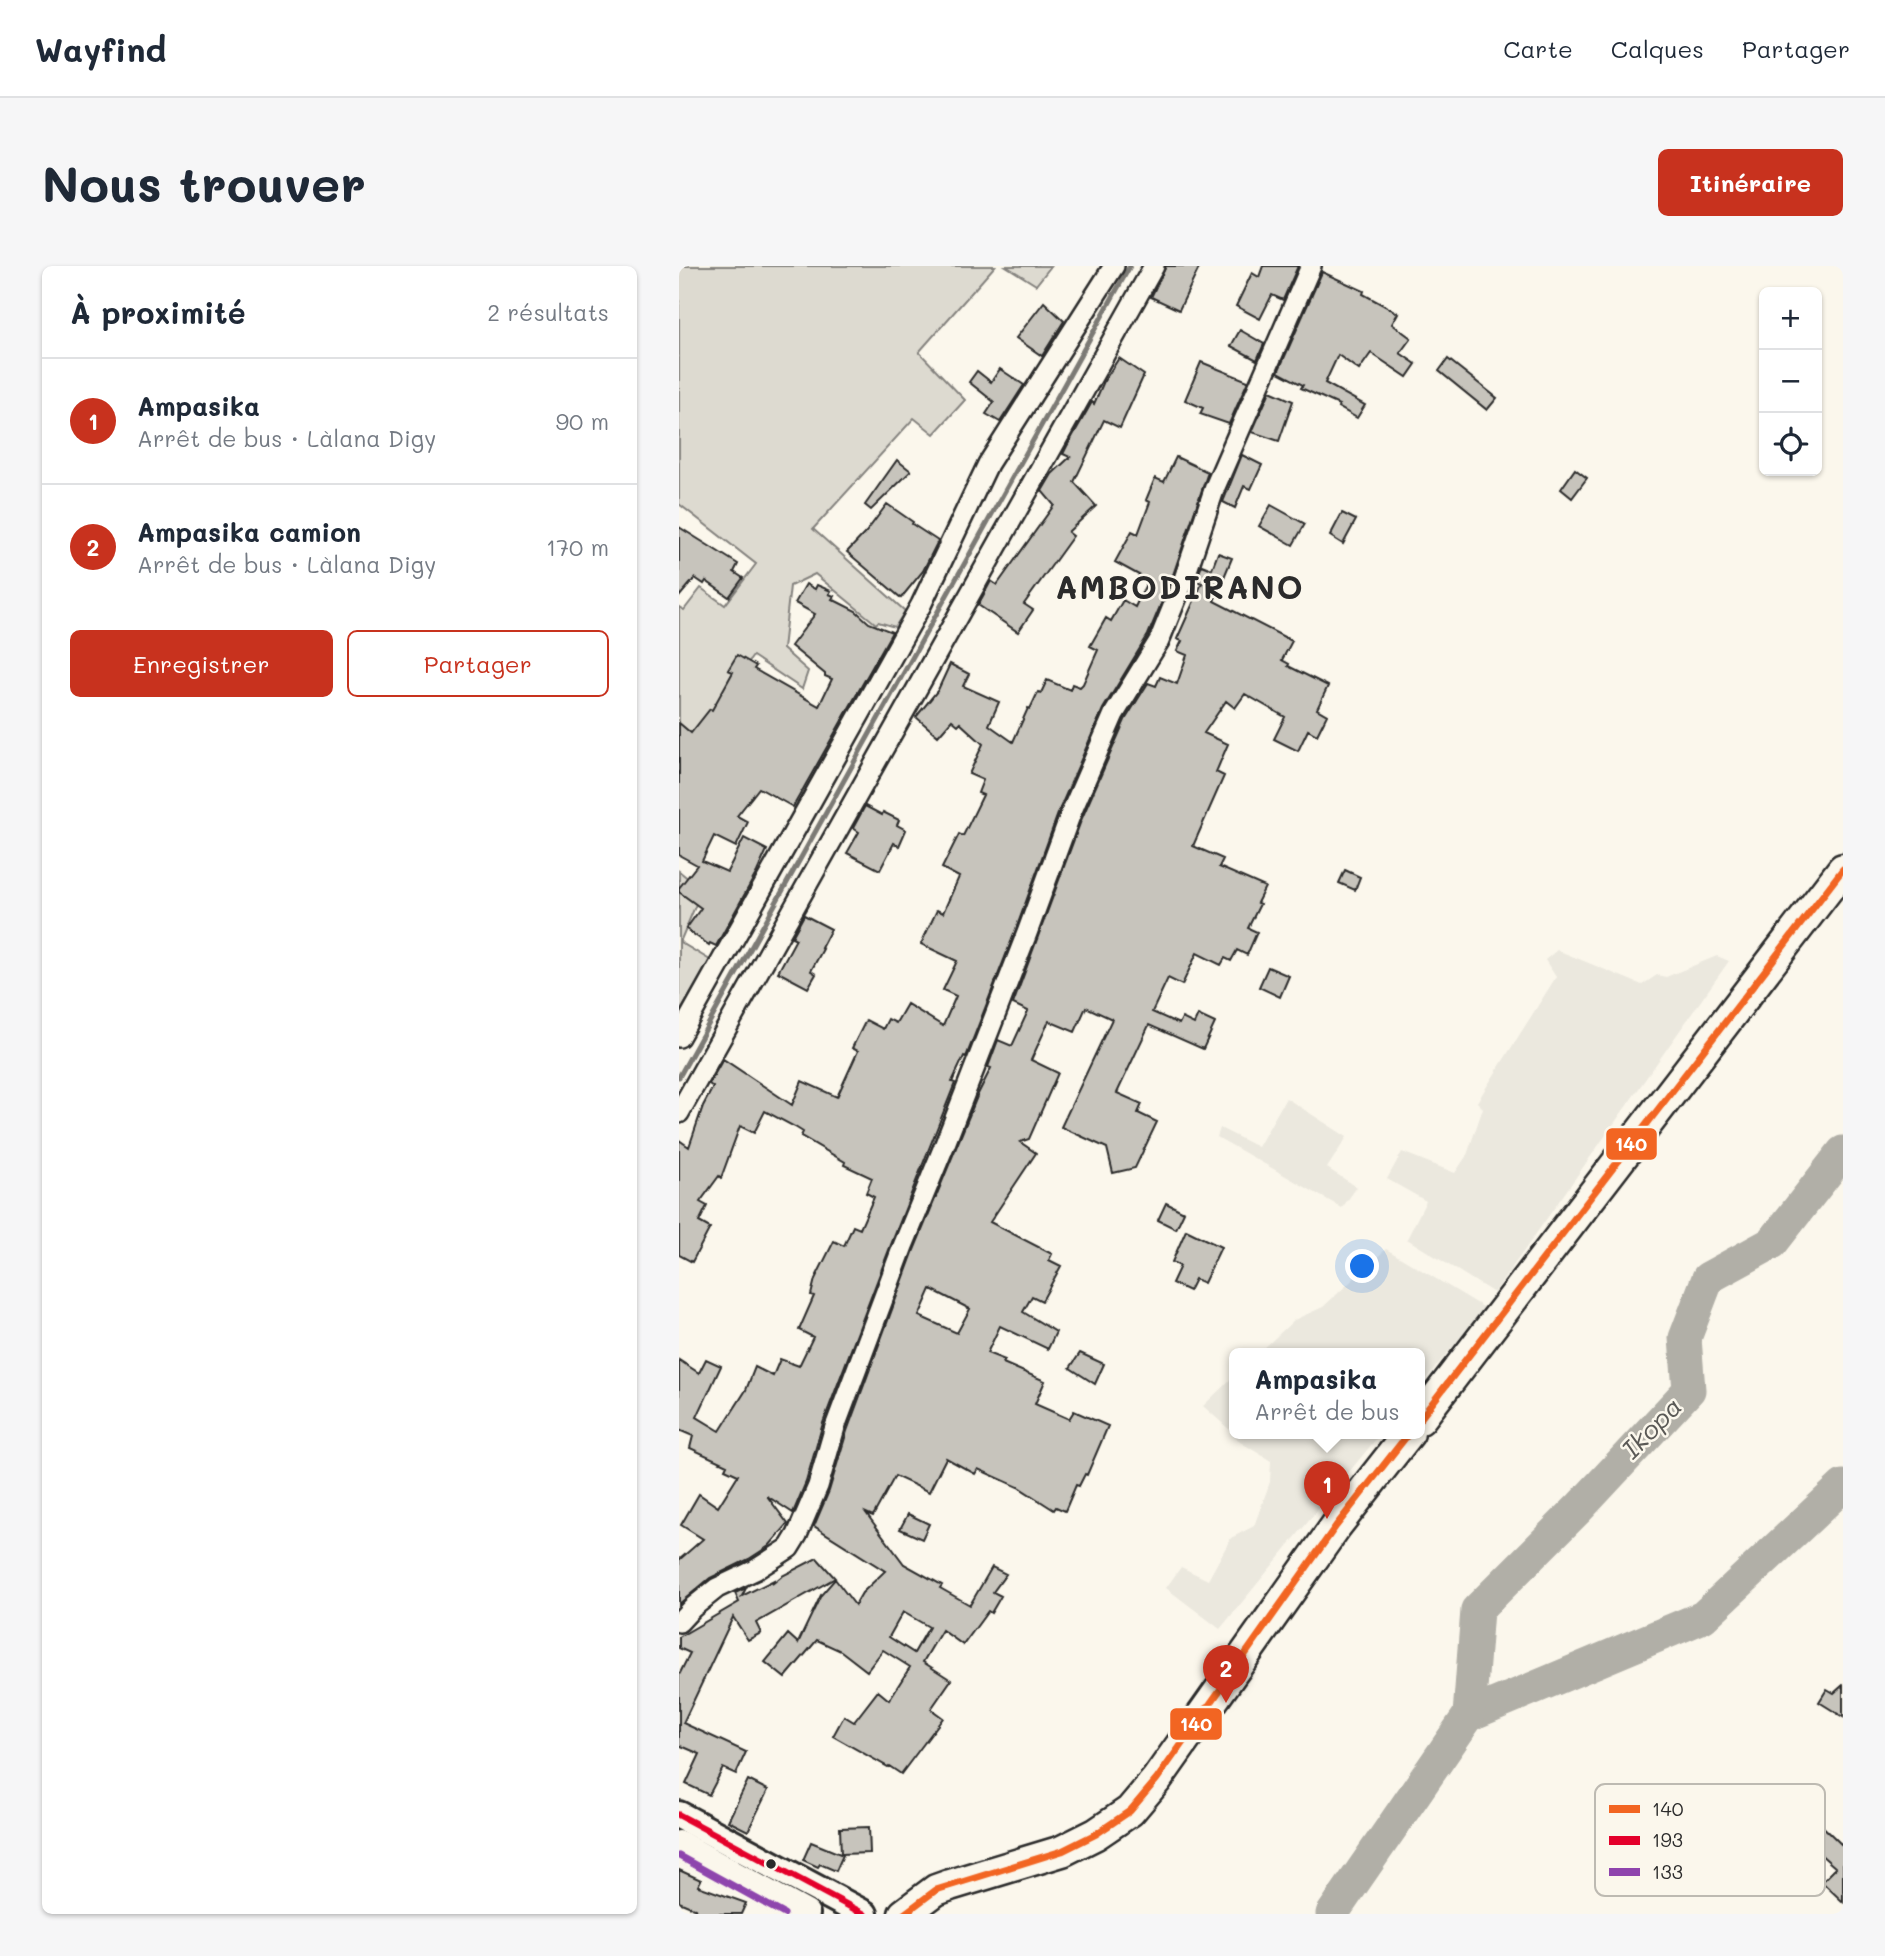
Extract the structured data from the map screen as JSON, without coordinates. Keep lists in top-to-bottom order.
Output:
{
  "districts": ["AMBODIRANO"],
  "water": ["Ikopa"],
  "lines": ["transit line 140", "transit line 193", "transit line 133"],
  "legend": ["140", "193", "133"],
  "page": {
    "header": "Wayfind",
    "nav": ["Carte", "Calques", "Partager"],
    "buttons": [
      "Itinéraire",
      ["Enregistrer", "Partager"]
    ],
    "title": "Nous trouver",
    "heading": ["À proximité", "2 résultats"],
    "map_buttons": ["+", "−"],
    "list": [
      {
        "mark": "1",
        "name": "Ampasika",
        "note": "Arrêt de bus · Làlana Digy",
        "value": "90 m"
      },
      {
        "mark": "2",
        "name": "Ampasika camion",
        "note": "Arrêt de bus · Làlana Digy",
        "value": "170 m"
      }
    ],
    "popup": ["Ampasika", "Arrêt de bus"],
    "pins": ["1", "2"]
  }
}
